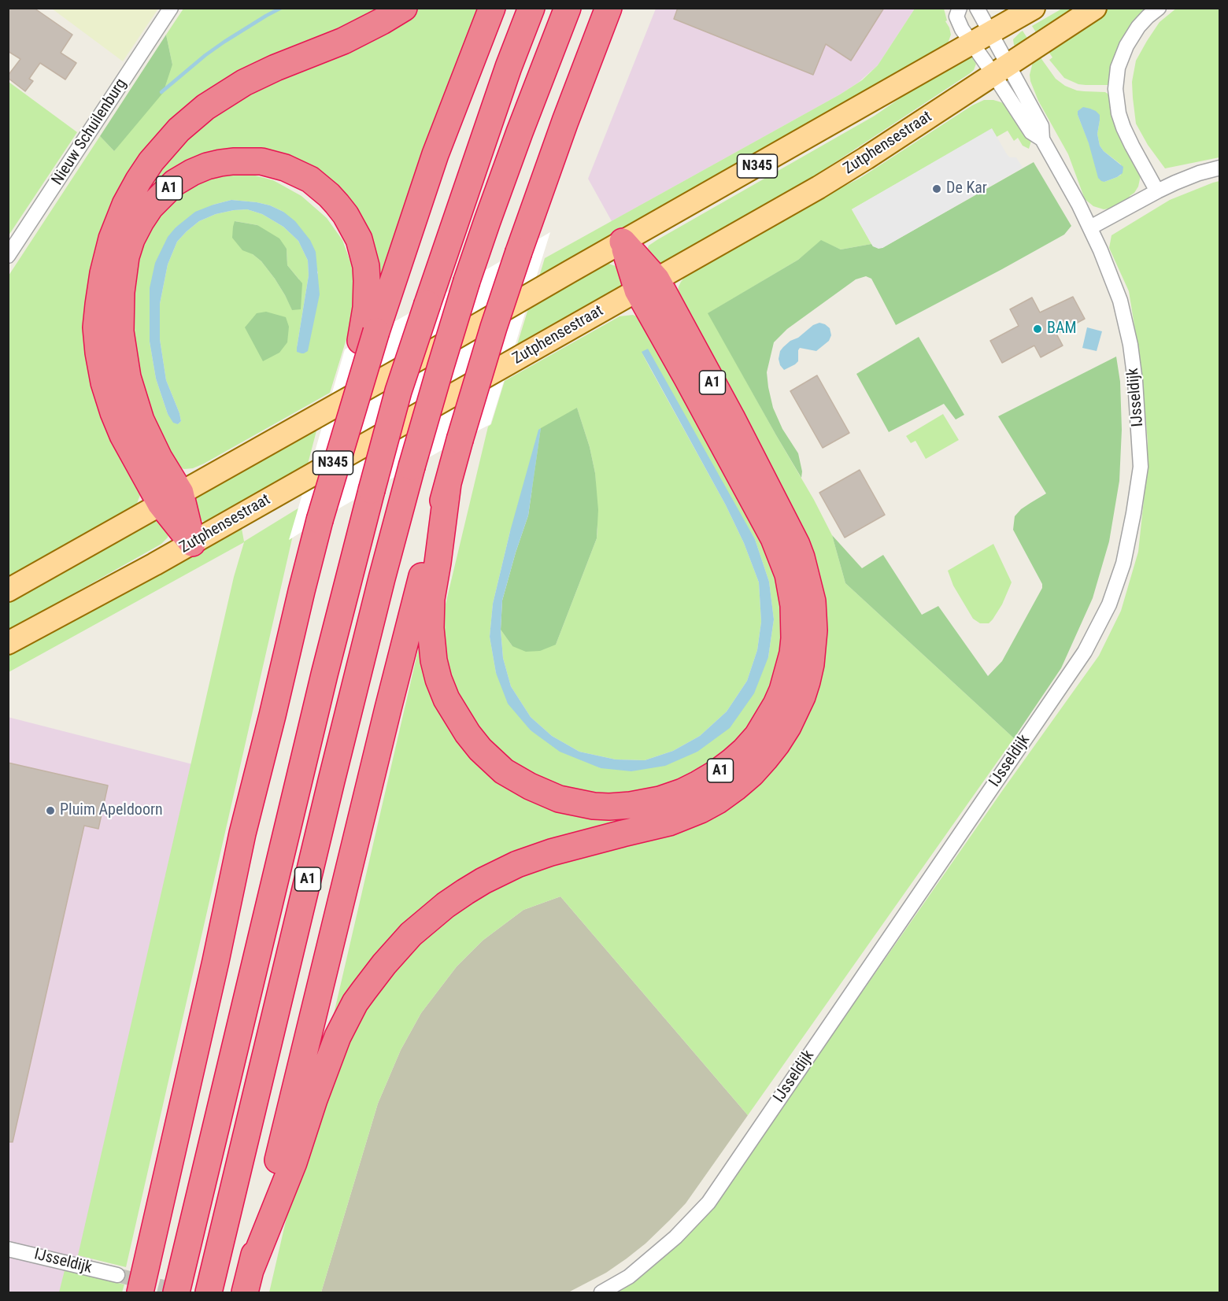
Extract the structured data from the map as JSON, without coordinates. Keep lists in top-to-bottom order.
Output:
{
  "streets": {
    "highway": ["A1"],
    "main road": ["Zutphensestraat", "N345"],
    "street": ["Nieuw Schuilenburg", "IJsseldijk"]
  },
  "crossings": [
    ["Zutphensestraat", "A1"],
    ["Zutphensestraat", "IJsseldijk"],
    ["N345", "A1"]
  ],
  "places": ["De Kar", "BAM", "Pluim Apeldoorn"]
}
